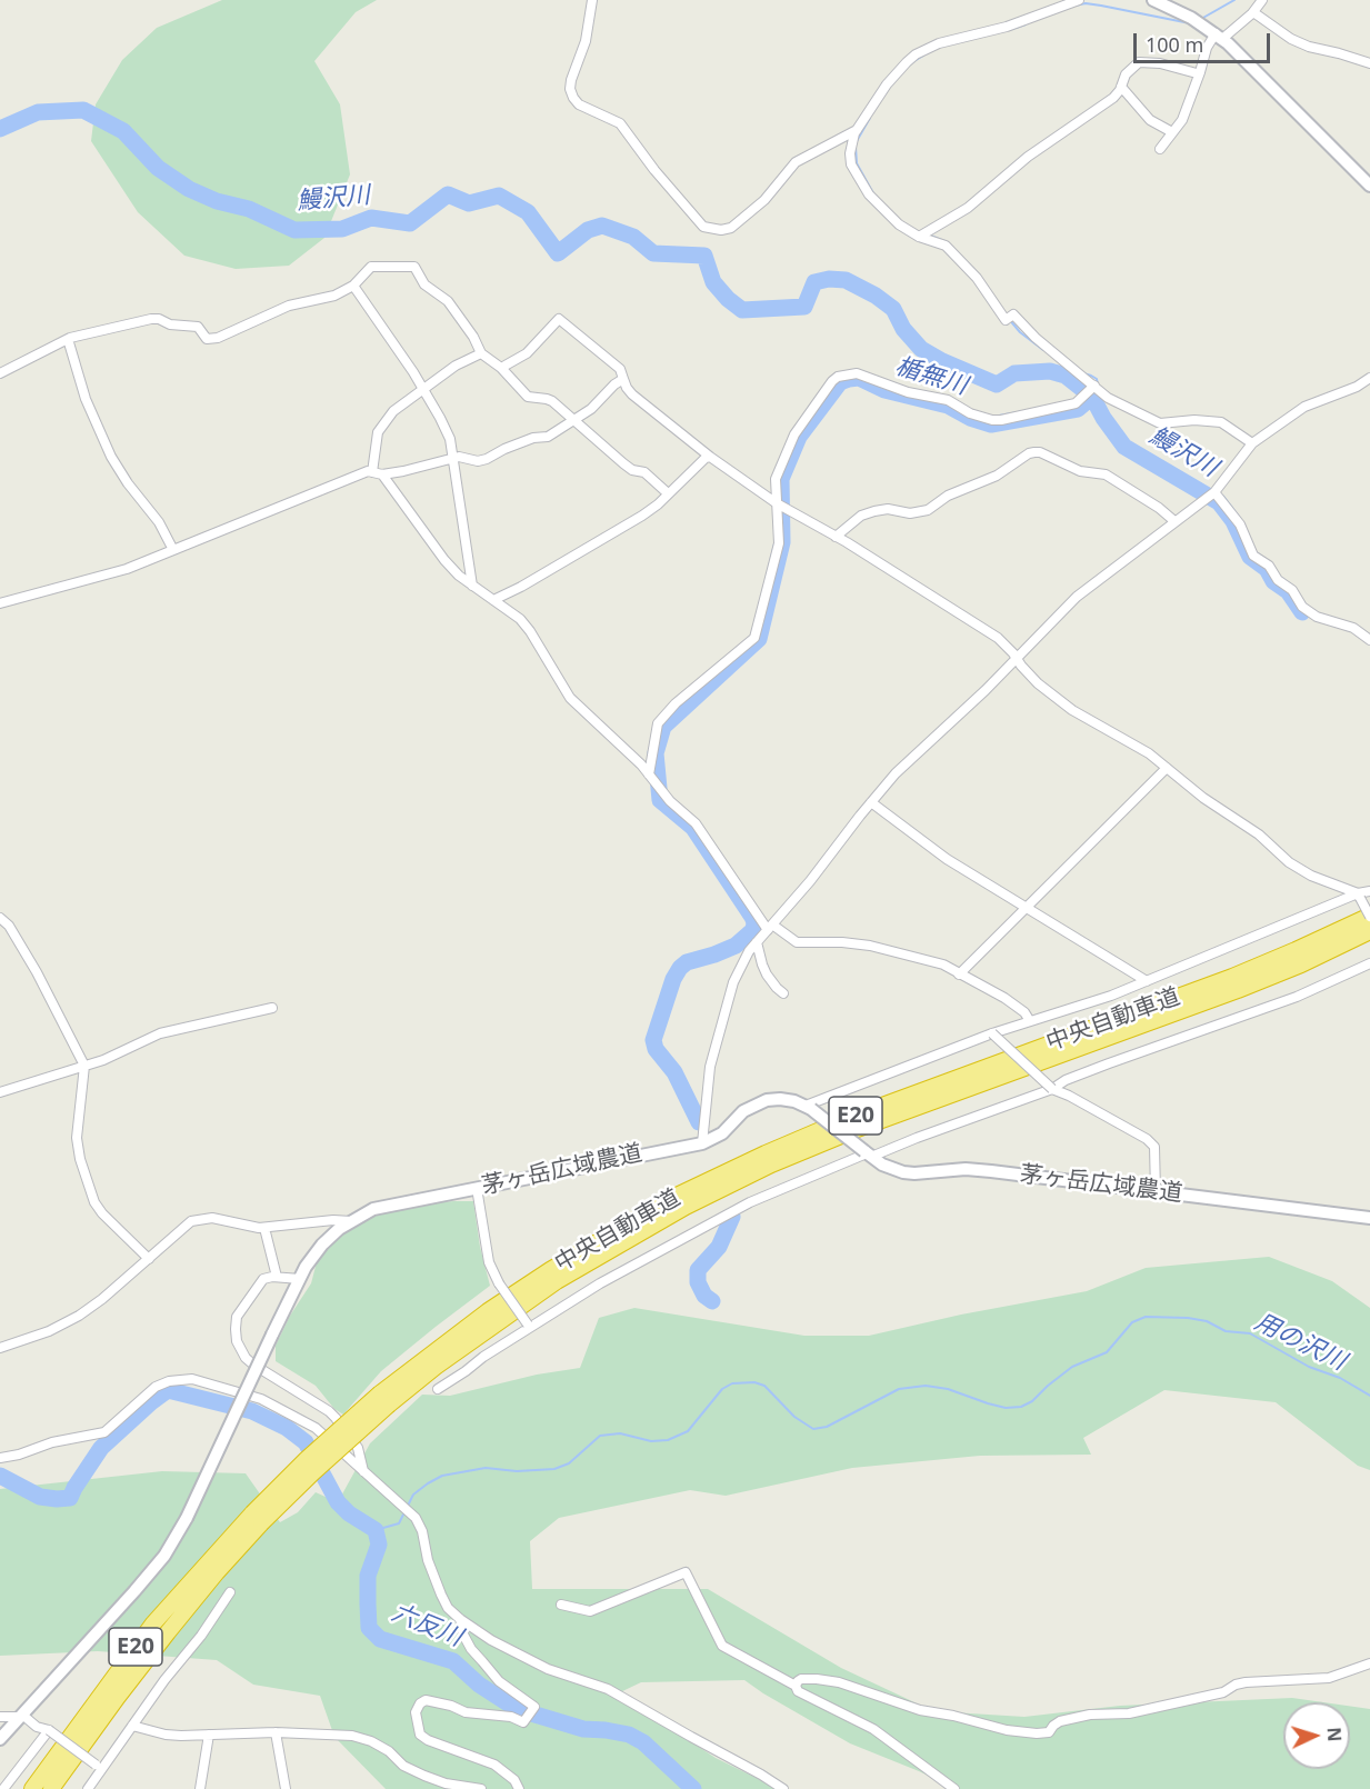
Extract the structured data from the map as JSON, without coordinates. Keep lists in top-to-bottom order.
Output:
{
  "streets": {
    "highway": ["中央自動車道", "E20"],
    "street": ["茅ヶ岳広域農道"]
  },
  "water": [
    "鰻沢川",
    "楯無川",
    "用の沢川",
    "六反川"
  ],
  "scale_bar": "100 m",
  "north": "right"
}
